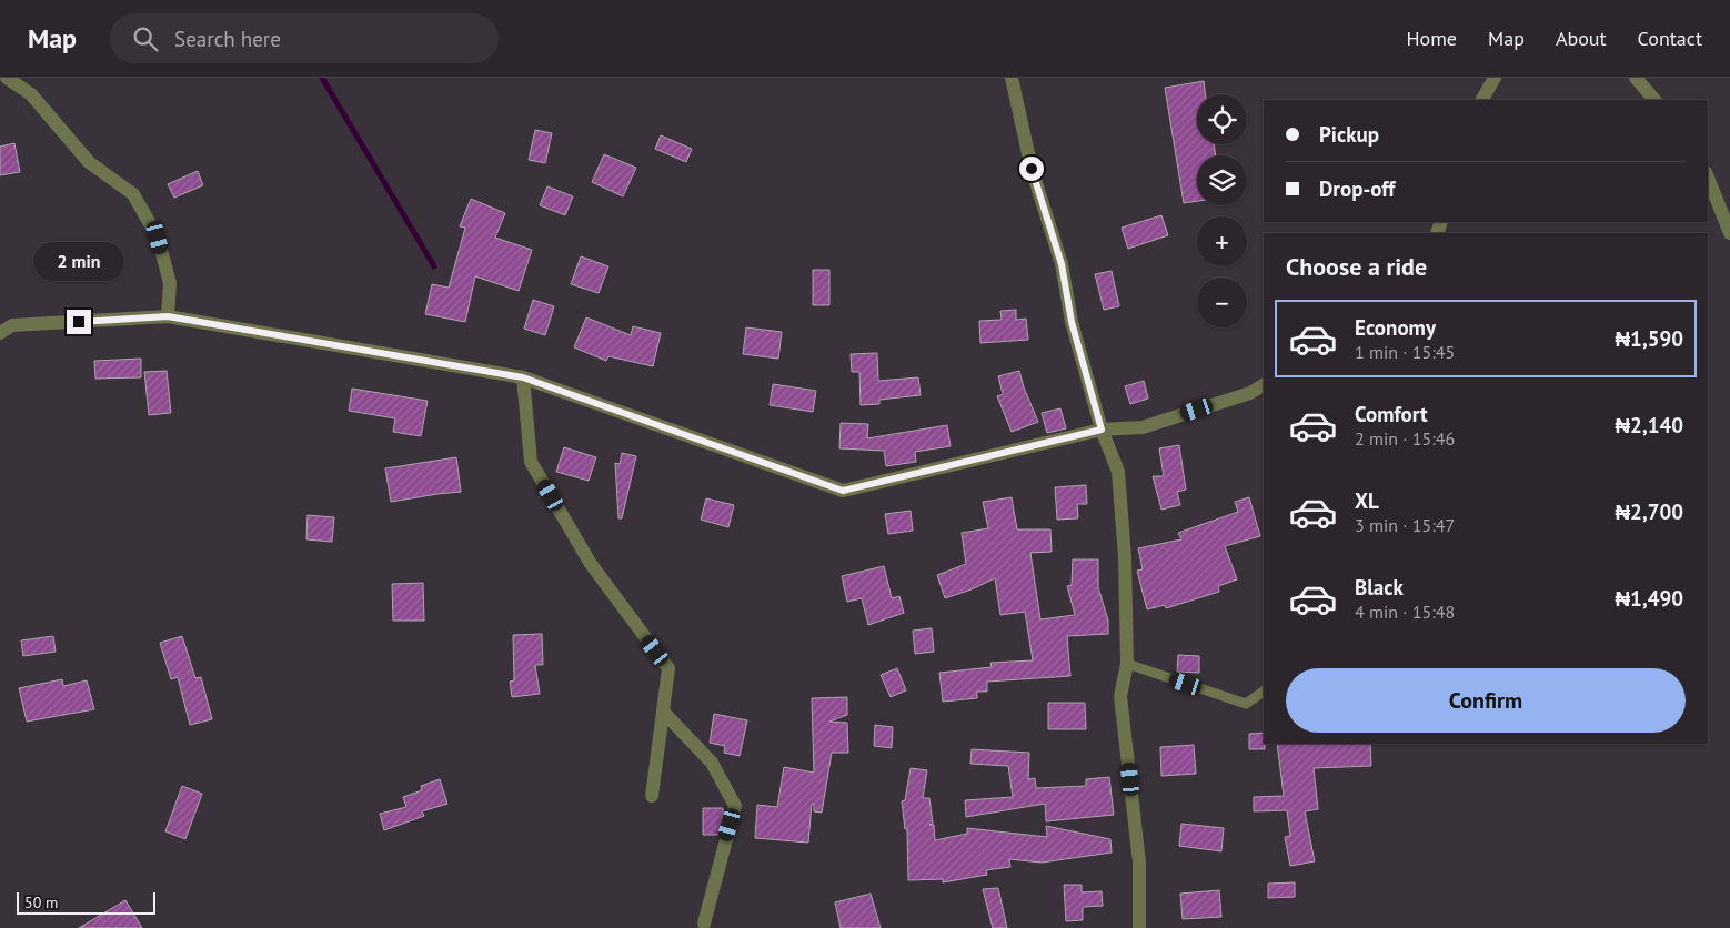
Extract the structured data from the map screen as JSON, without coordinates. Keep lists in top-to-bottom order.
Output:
{
  "scale_bar": "50 m",
  "page": {
    "header": "Map",
    "search": "Search here",
    "nav": [
      "Home",
      "Map",
      "About",
      "Contact"
    ],
    "map_buttons": ["+", "−"],
    "banner": ["Pickup", "Drop-off"],
    "heading": "Choose a ride",
    "bubble": "2 min",
    "list": [
      {
        "name": "Economy",
        "note": "1 min · 15:45",
        "value": "₦1,590"
      },
      {
        "name": "Comfort",
        "note": "2 min · 15:46",
        "value": "₦2,140"
      },
      {
        "name": "XL",
        "note": "3 min · 15:47",
        "value": "₦2,700"
      },
      {
        "name": "Black",
        "note": "4 min · 15:48",
        "value": "₦1,490"
      }
    ],
    "buttons": "Confirm",
    "scale": "50 m"
  }
}
